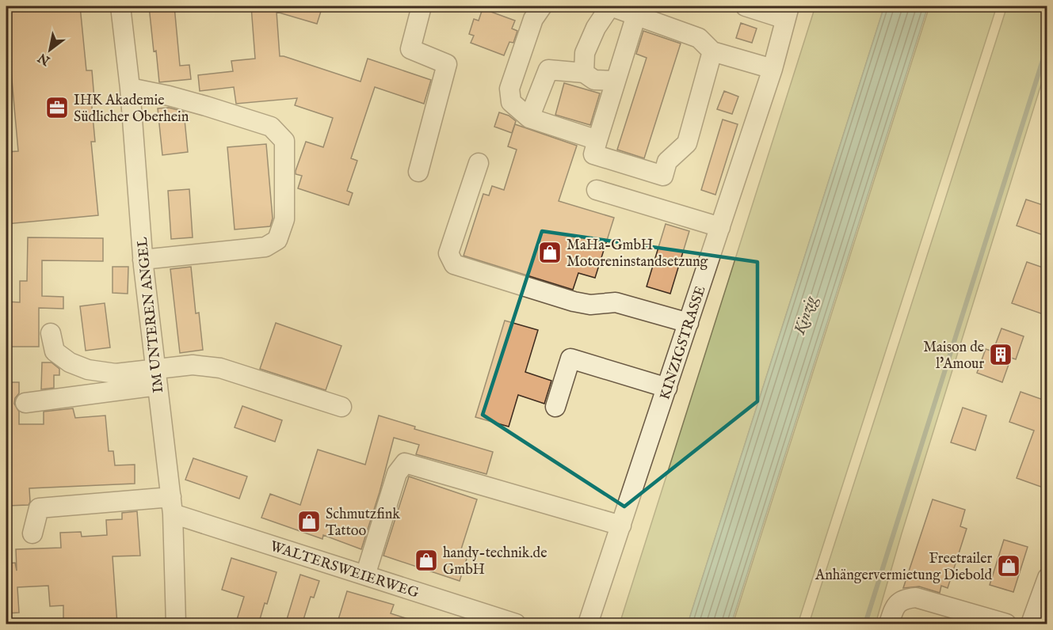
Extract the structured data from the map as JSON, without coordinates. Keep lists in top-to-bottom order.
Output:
{
  "streets": {
    "street": ["IM UNTEREN ANGEL", "KINZIGSTRASSE", "WALTERSWEIERWEG"]
  },
  "crossings": [
    ["IM UNTEREN ANGEL", "WALTERSWEIERWEG"]
  ],
  "water": ["Kinzig"],
  "places": {
    "office": ["IHK Akademie Südlicher Oberhein"],
    "shop": [
      "MaHa-GmbH Motoreninstandsetzung",
      "Schmutzfink Tattoo",
      "handy-technik.de GmbH",
      "Freetrailer Anhängervermietung Diebold"
    ],
    "building": ["Maison de l'Amour"]
  },
  "north": "bottom left"
}
